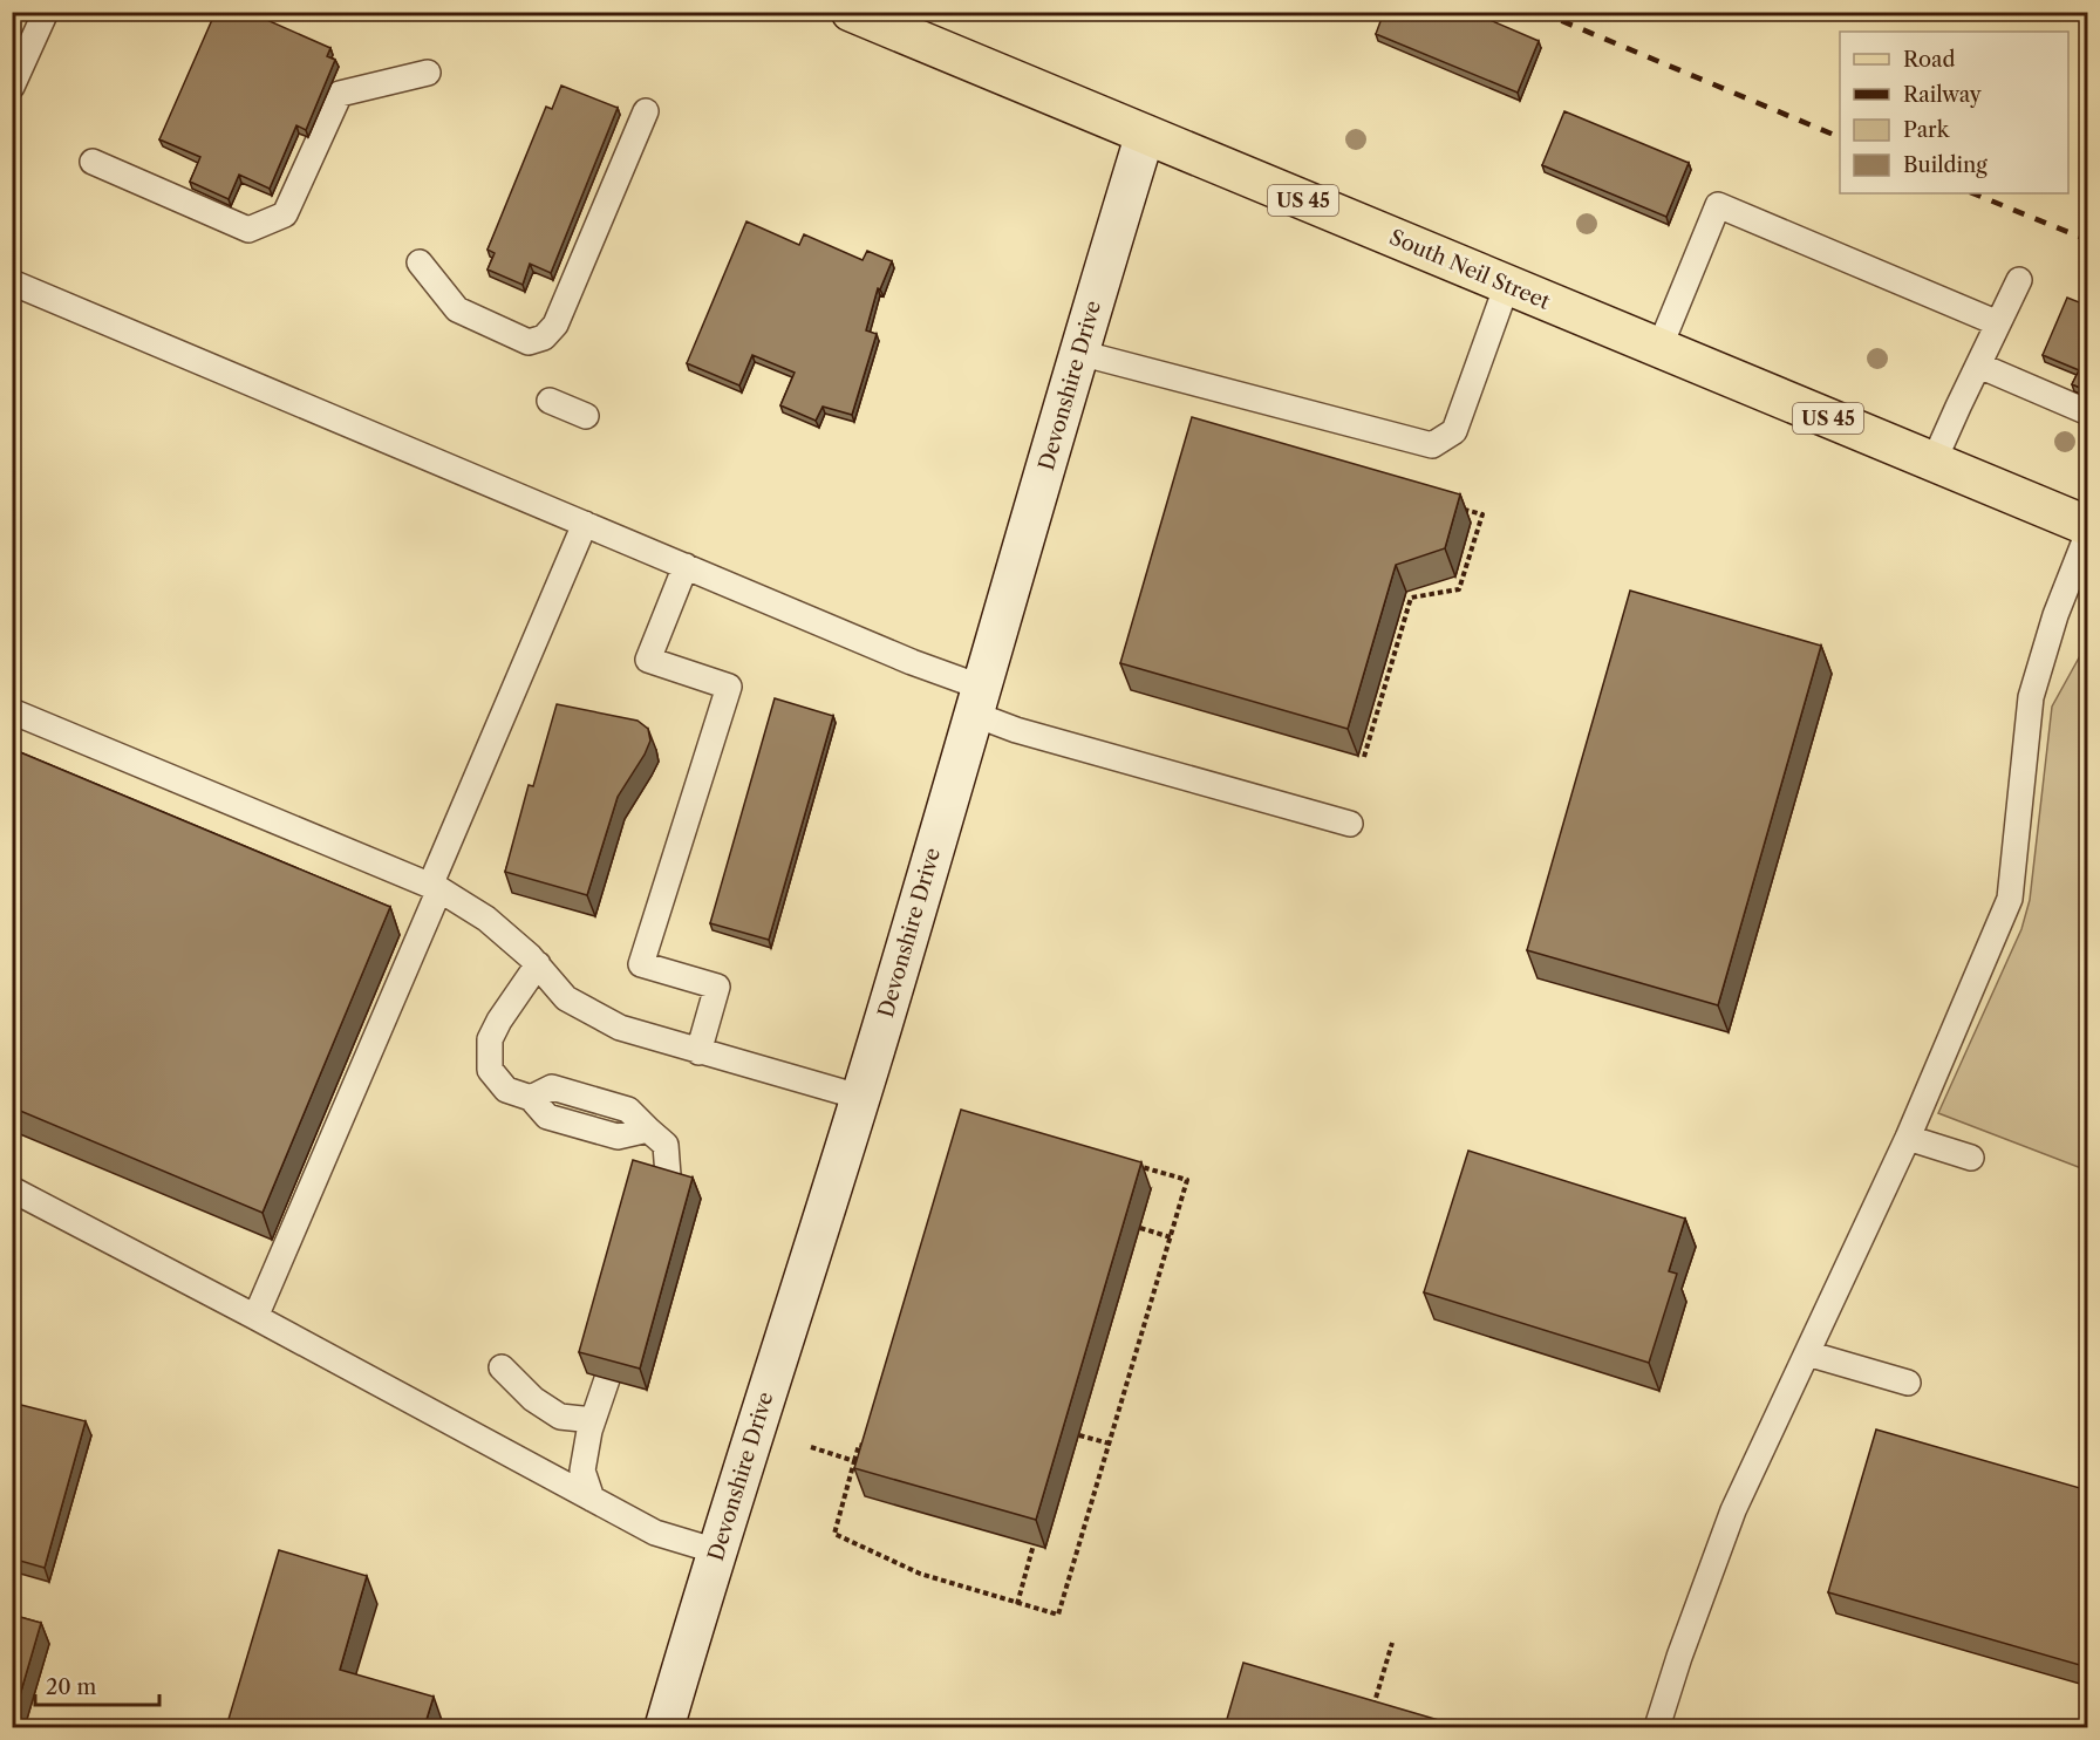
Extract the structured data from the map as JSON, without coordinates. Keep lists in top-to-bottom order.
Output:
{
  "streets": {
    "main road": ["US 45", "South Neil Street"],
    "street": ["Devonshire Drive"]
  },
  "crossings": [
    ["South Neil Street", "Devonshire Drive"]
  ],
  "legend": [
    "Road",
    "Railway",
    "Park",
    "Building"
  ],
  "scale_bar": "20 m"
}
